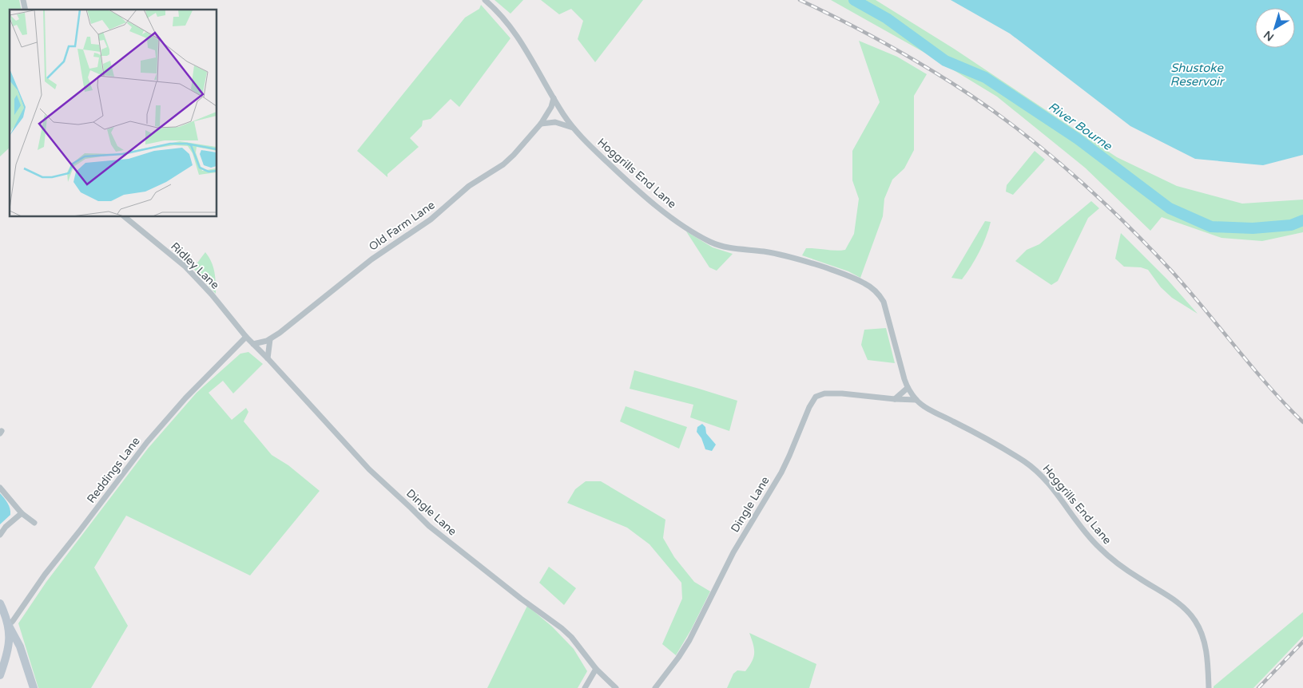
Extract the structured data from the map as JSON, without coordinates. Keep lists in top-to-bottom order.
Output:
{
  "streets": {
    "street": [
      "Hoggrills End Lane",
      "Old Farm Lane",
      "Ridley Lane",
      "Reddings Lane",
      "Dingle Lane"
    ]
  },
  "crossings": [
    ["Hoggrills End Lane", "Old Farm Lane"],
    ["Hoggrills End Lane", "Dingle Lane"],
    ["Old Farm Lane", "Dingle Lane"],
    ["Ridley Lane", "Reddings Lane"],
    ["Ridley Lane", "Dingle Lane"],
    ["Reddings Lane", "Dingle Lane"]
  ],
  "water": ["Shustoke Reservoir", "River Bourne"],
  "north": "bottom left"
}
